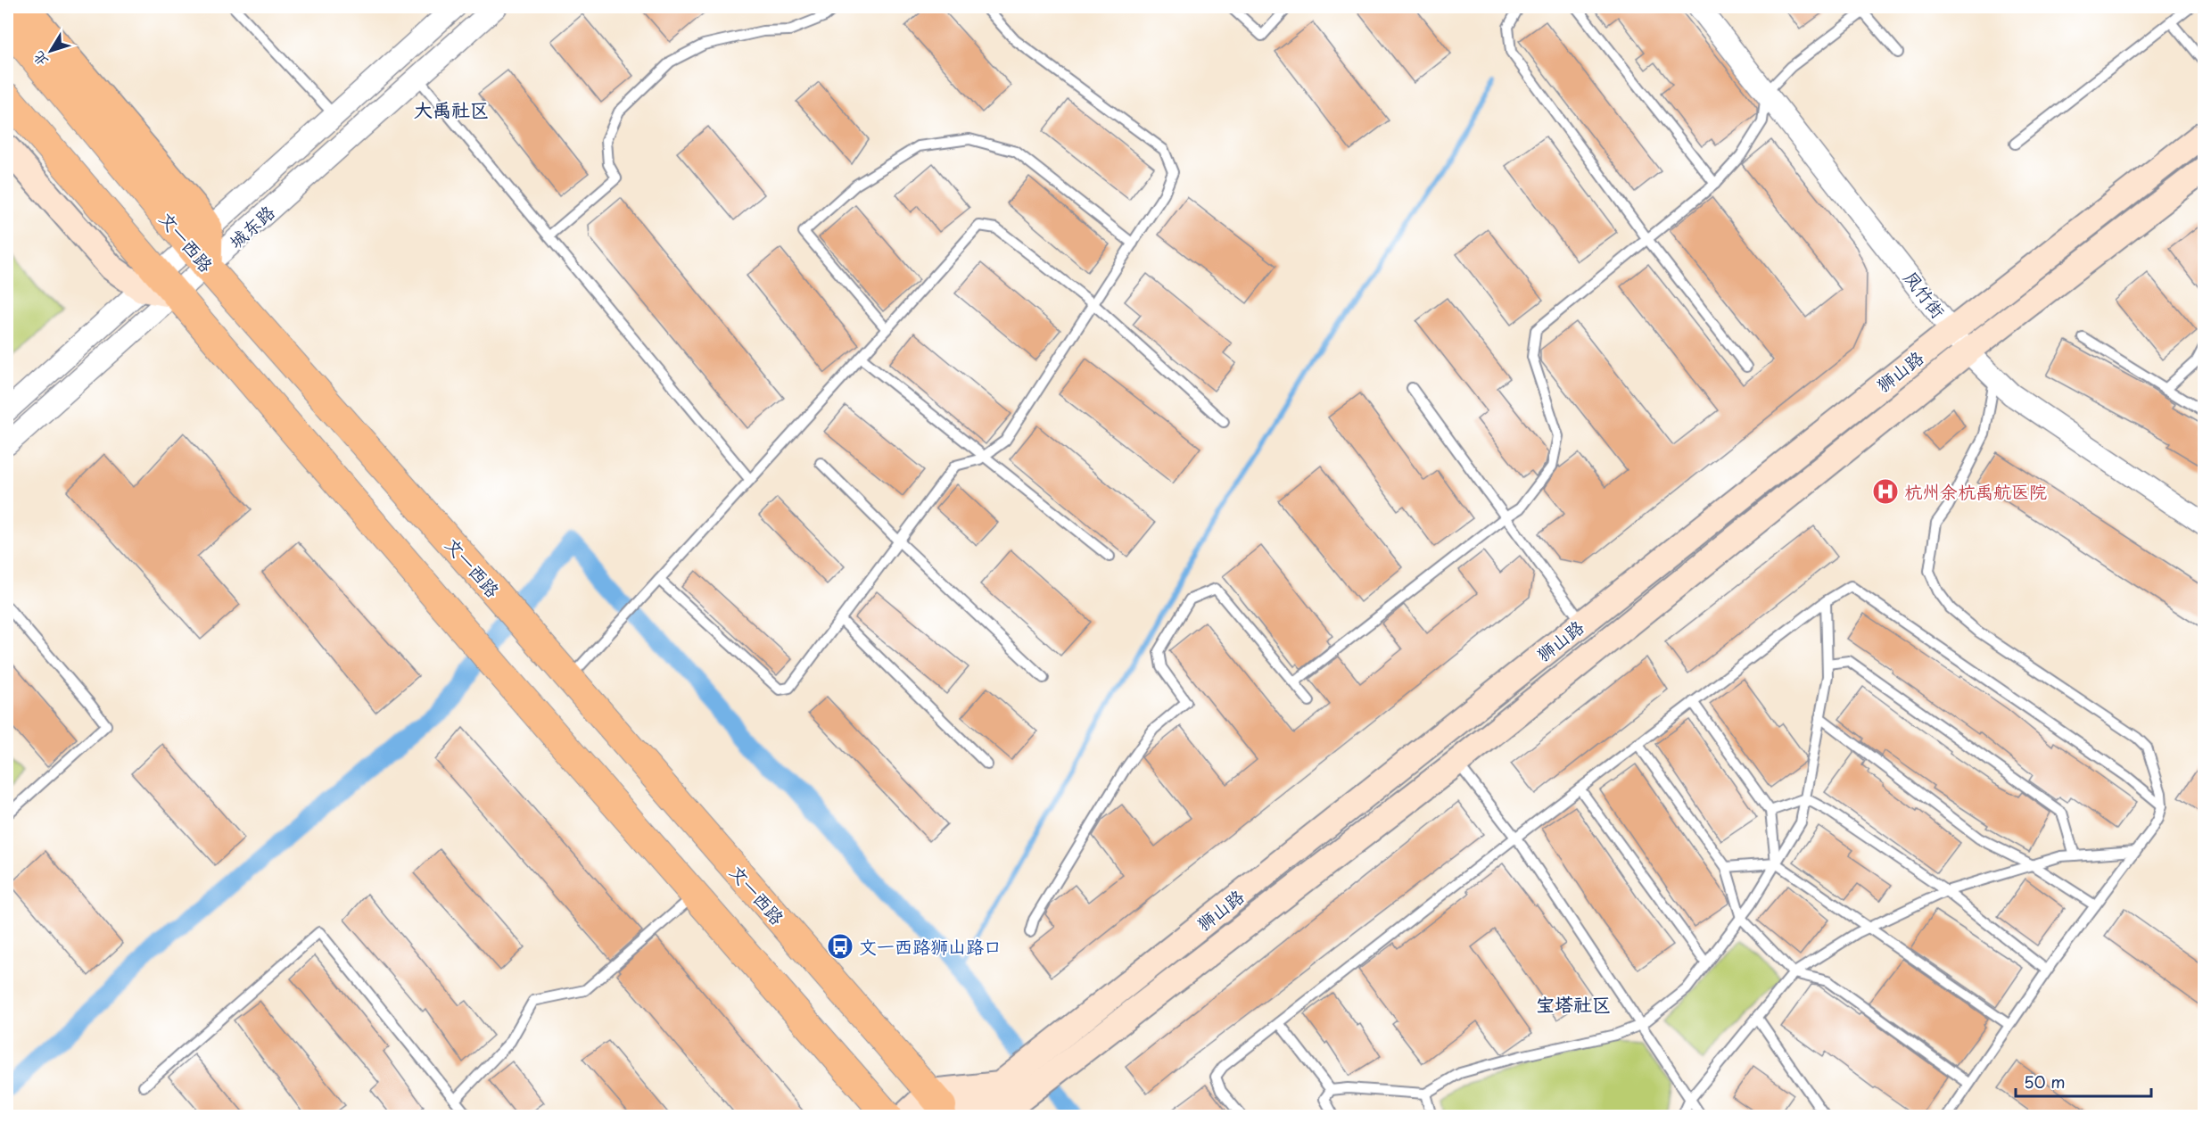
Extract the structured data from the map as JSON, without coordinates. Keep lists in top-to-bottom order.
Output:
{
  "streets": {
    "main road": ["文一西路", "狮山路"],
    "street": ["城东路", "凤竹街"]
  },
  "crossings": [
    ["城东路", "文一西路"],
    ["文一西路", "狮山路"],
    ["凤竹街", "狮山路"]
  ],
  "districts": ["大禹社区", "宝塔社区"],
  "places": {
    "hospital": ["杭州余杭禹航医院"],
    "bus stop": ["文一西路狮山路口"]
  },
  "scale_bar": "50 m",
  "north": "bottom left"
}
